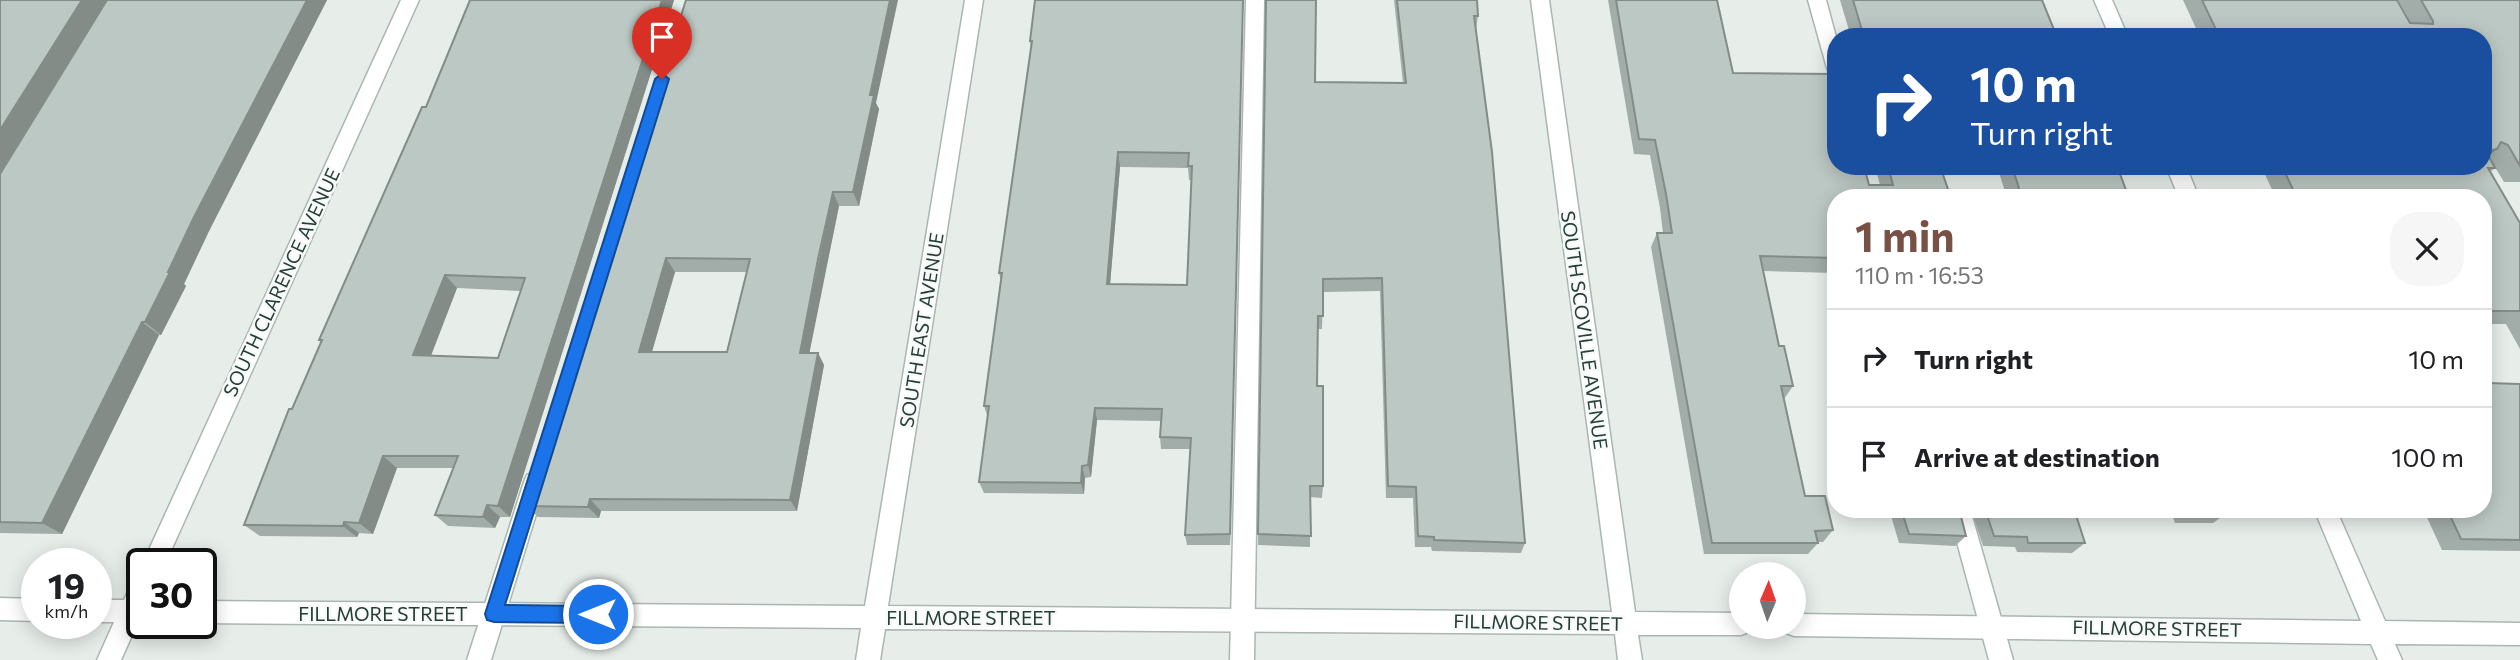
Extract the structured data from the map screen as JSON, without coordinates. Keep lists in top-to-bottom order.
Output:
{
  "streets": {
    "street": [
      "SOUTH CLARENCE AVENUE",
      "SOUTH EAST AVENUE",
      "SOUTH SCOVILLE AVENUE",
      "FILLMORE STREET"
    ]
  },
  "crossings": [
    ["SOUTH EAST AVENUE", "FILLMORE STREET"],
    ["SOUTH SCOVILLE AVENUE", "FILLMORE STREET"]
  ],
  "north": "top",
  "page": {
    "turn": ["10 m", "Turn right"],
    "heading": ["1 min", "110 m · 16:53"],
    "list": [
      {
        "name": "Turn right",
        "value": "10 m"
      },
      {
        "name": "Arrive at destination",
        "value": "100 m"
      }
    ],
    "speed": "19 km/h",
    "limit": "30"
  }
}
